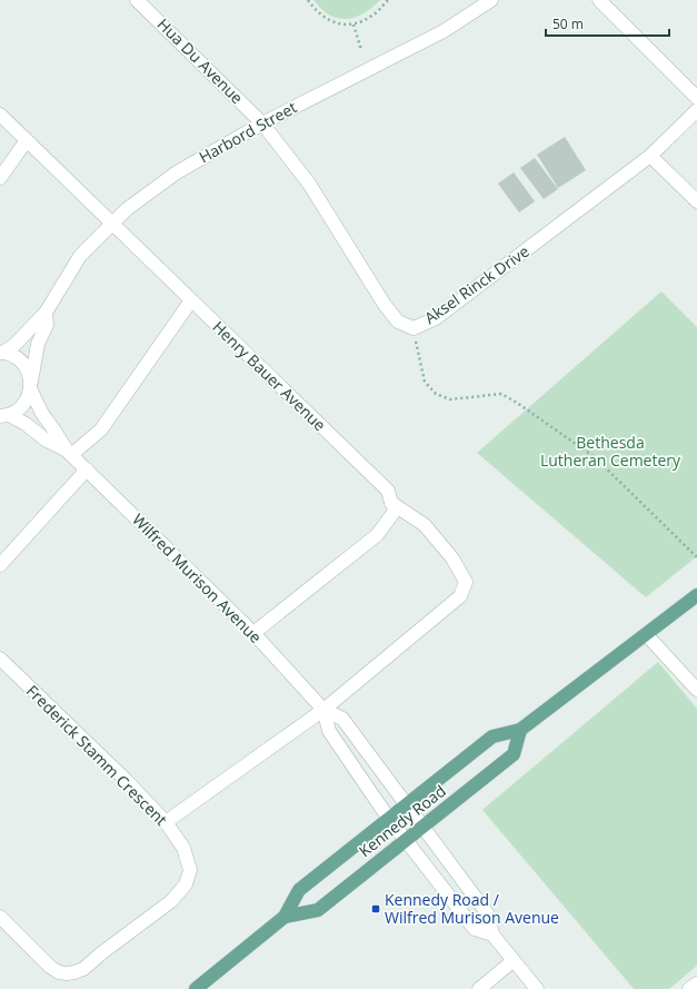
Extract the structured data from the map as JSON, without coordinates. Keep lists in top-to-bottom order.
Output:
{
  "streets": {
    "main road": ["Kennedy Road"],
    "street": [
      "Hua Du Avenue",
      "Harbord Street",
      "Aksel Rinck Drive",
      "Henry Bauer Avenue",
      "Wilfred Murison Avenue",
      "Frederick Stamm Crescent"
    ]
  },
  "crossings": [
    ["Hua Du Avenue", "Harbord Street"],
    ["Hua Du Avenue", "Aksel Rinck Drive"],
    ["Harbord Street", "Aksel Rinck Drive"],
    ["Harbord Street", "Henry Bauer Avenue"],
    ["Harbord Street", "Wilfred Murison Avenue"],
    ["Wilfred Murison Avenue", "Kennedy Road"]
  ],
  "parks": ["Bethesda Lutheran Cemetery"],
  "places": {
    "transit": ["Kennedy Road / Wilfred Murison Avenue"]
  },
  "scale_bar": "50 m"
}
